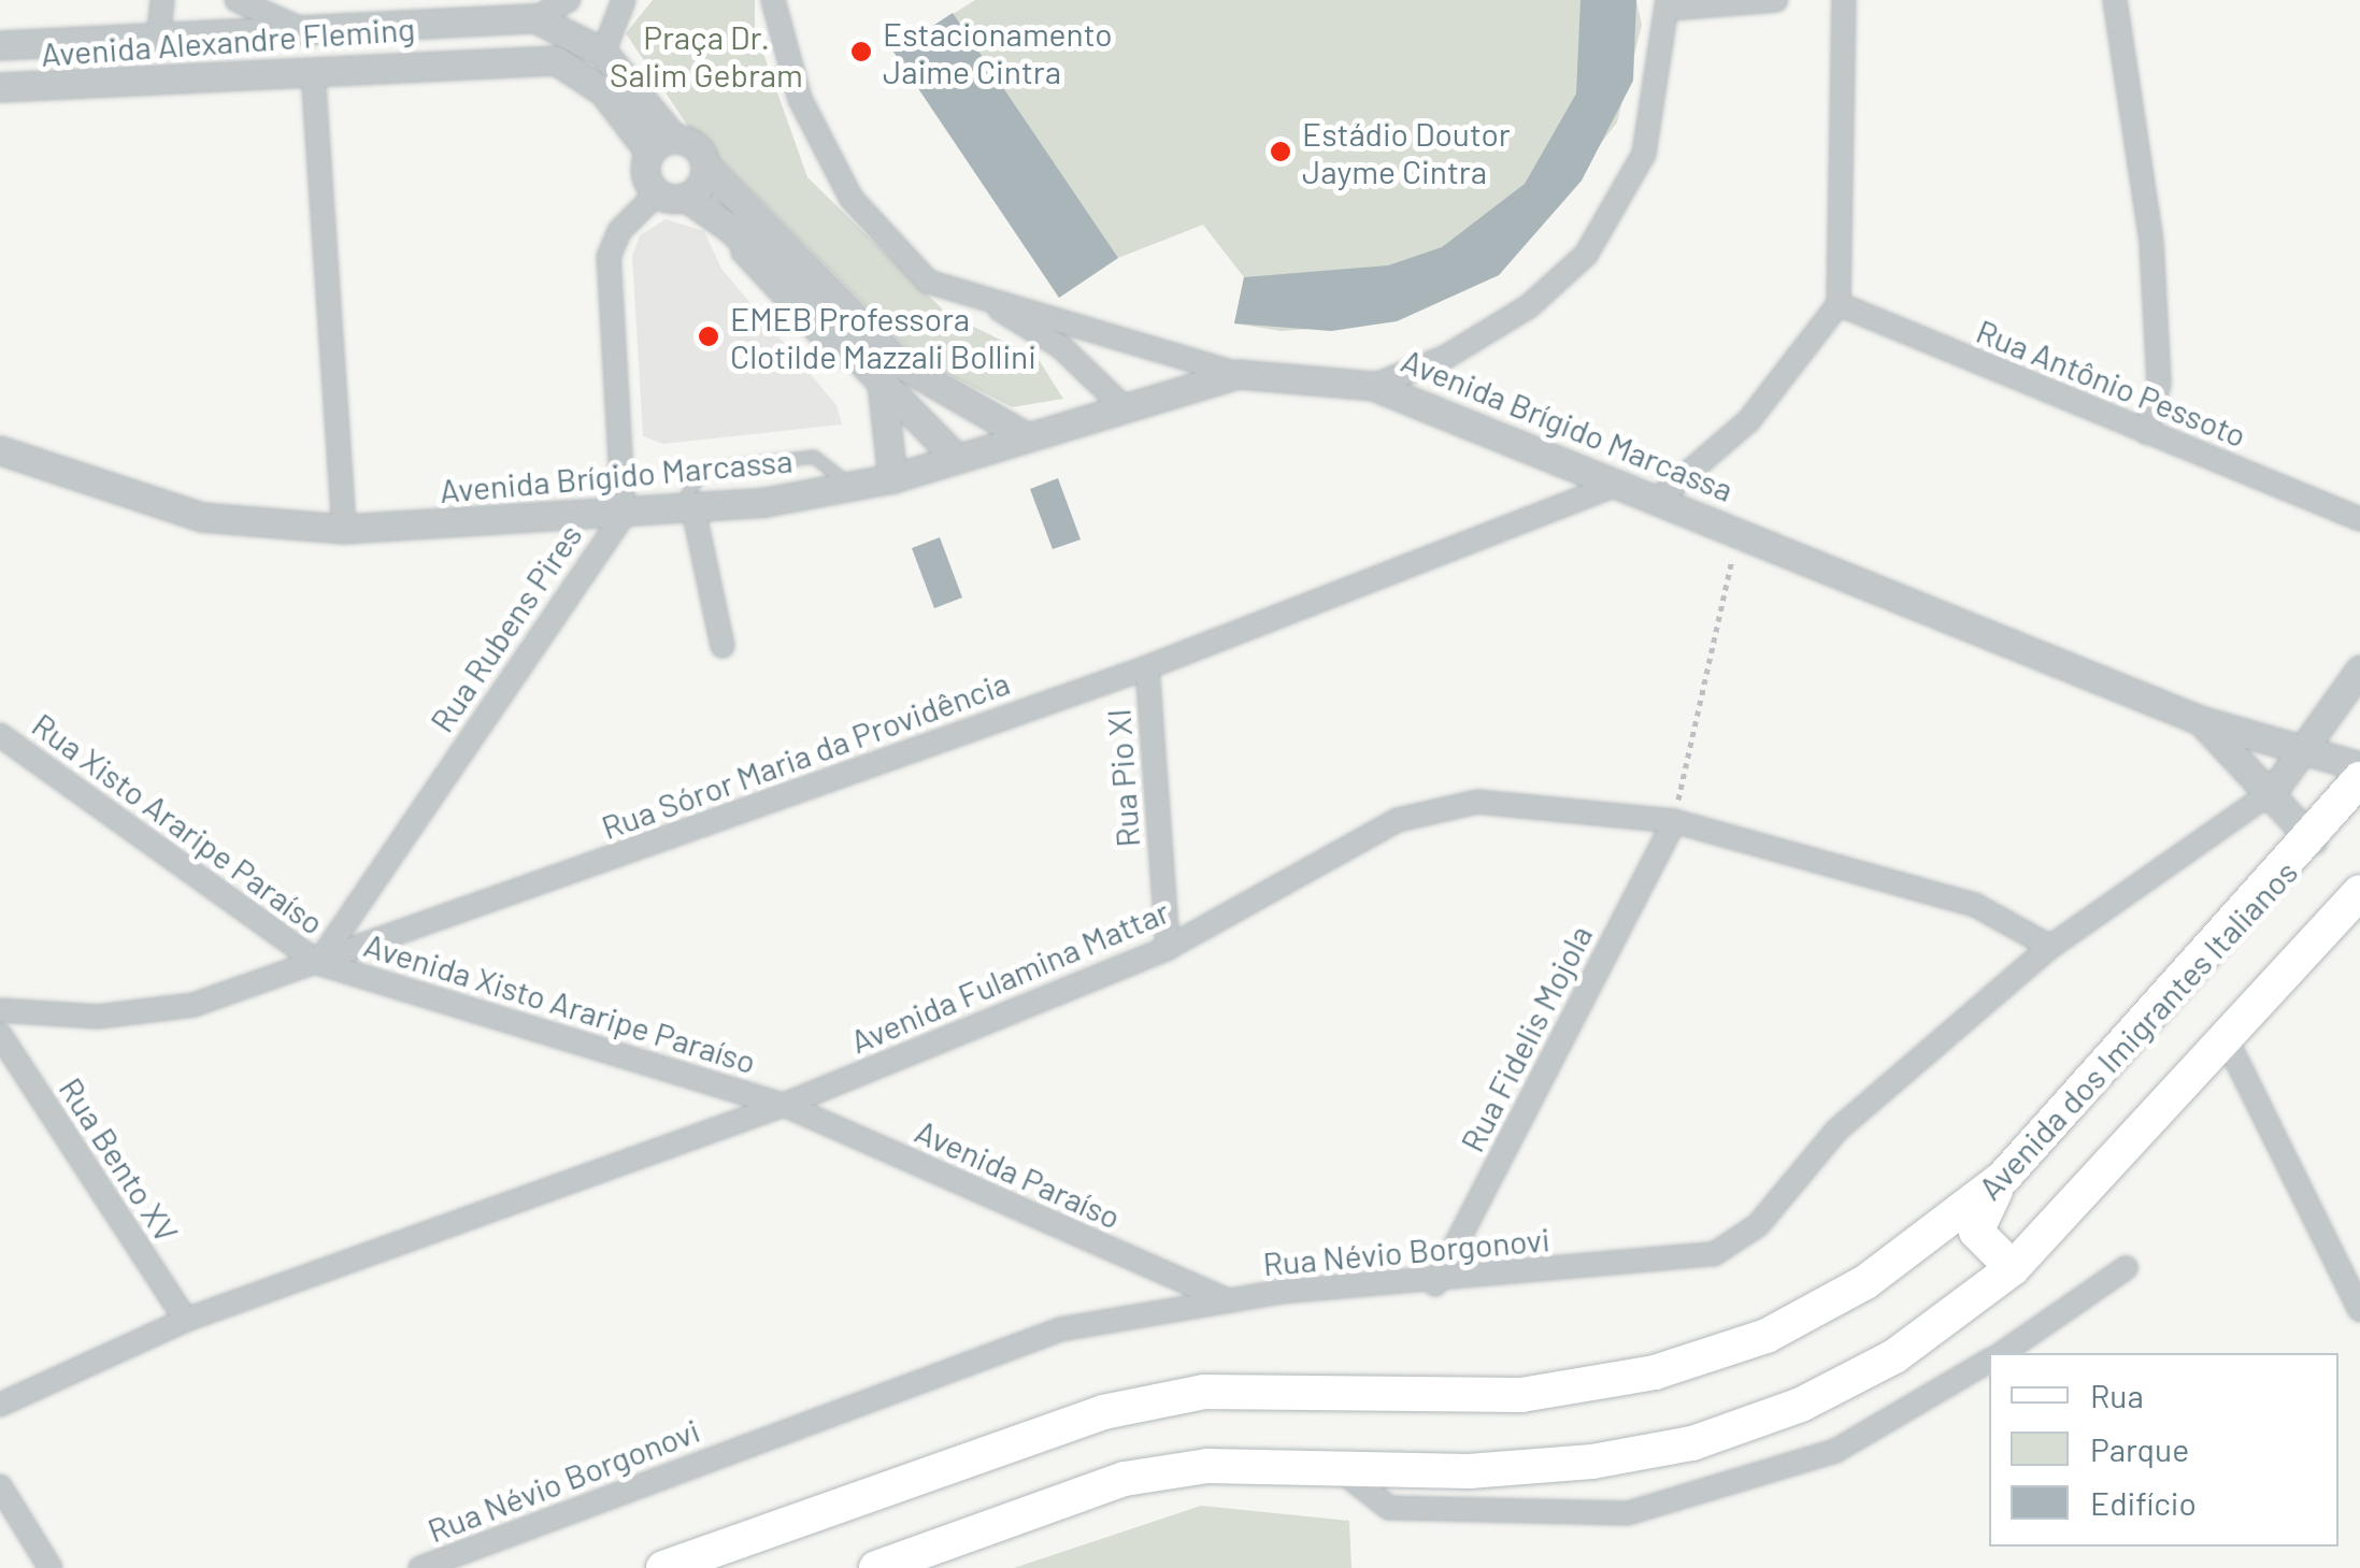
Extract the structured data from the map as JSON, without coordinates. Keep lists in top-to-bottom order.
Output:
{
  "streets": {
    "main road": ["Avenida dos Imigrantes Italianos"],
    "street": [
      "Avenida Alexandre Fleming",
      "Rua Antônio Pessoto",
      "Avenida Brígido Marcassa",
      "Rua Rubens Pires",
      "Rua Sóror Maria da Providência",
      "Rua Pio XI",
      "Rua Xisto Araripe Paraíso",
      "Avenida Fulamina Mattar",
      "Avenida Xisto Araripe Paraíso",
      "Rua Fidelis Mojola",
      "Rua Bento XV",
      "Avenida Paraíso",
      "Rua Névio Borgonovi"
    ]
  },
  "crossings": [
    ["Avenida Alexandre Fleming", "Rua Rubens Pires"],
    ["Avenida Brígido Marcassa", "Rua Rubens Pires"],
    ["Avenida Brígido Marcassa", "Rua Sóror Maria da Providência"],
    ["Avenida Brígido Marcassa", "Avenida dos Imigrantes Italianos"],
    ["Avenida Brígido Marcassa", "Rua Névio Borgonovi"],
    ["Rua Rubens Pires", "Rua Sóror Maria da Providência"],
    ["Rua Rubens Pires", "Rua Xisto Araripe Paraíso"],
    ["Rua Rubens Pires", "Avenida Xisto Araripe Paraíso"],
    ["Rua Sóror Maria da Providência", "Rua Pio XI"],
    ["Rua Sóror Maria da Providência", "Rua Xisto Araripe Paraíso"],
    ["Rua Sóror Maria da Providência", "Avenida Xisto Araripe Paraíso"],
    ["Rua Pio XI", "Avenida Fulamina Mattar"],
    ["Rua Xisto Araripe Paraíso", "Avenida Xisto Araripe Paraíso"],
    ["Avenida Fulamina Mattar", "Avenida Xisto Araripe Paraíso"],
    ["Avenida Fulamina Mattar", "Rua Fidelis Mojola"],
    ["Avenida Fulamina Mattar", "Rua Bento XV"],
    ["Avenida Fulamina Mattar", "Avenida Paraíso"],
    ["Avenida Fulamina Mattar", "Rua Névio Borgonovi"],
    ["Avenida Xisto Araripe Paraíso", "Avenida Paraíso"],
    ["Rua Fidelis Mojola", "Rua Névio Borgonovi"],
    ["Avenida Paraíso", "Rua Névio Borgonovi"]
  ],
  "parks": ["Praça Dr. Salim Gebram"],
  "places": ["Estacionamento Jaime Cintra", "Estádio Doutor Jayme Cintra", "EMEB Professora Clotilde Mazzali Bollini"],
  "legend": ["Rua", "Parque", "Edifício"]
}
